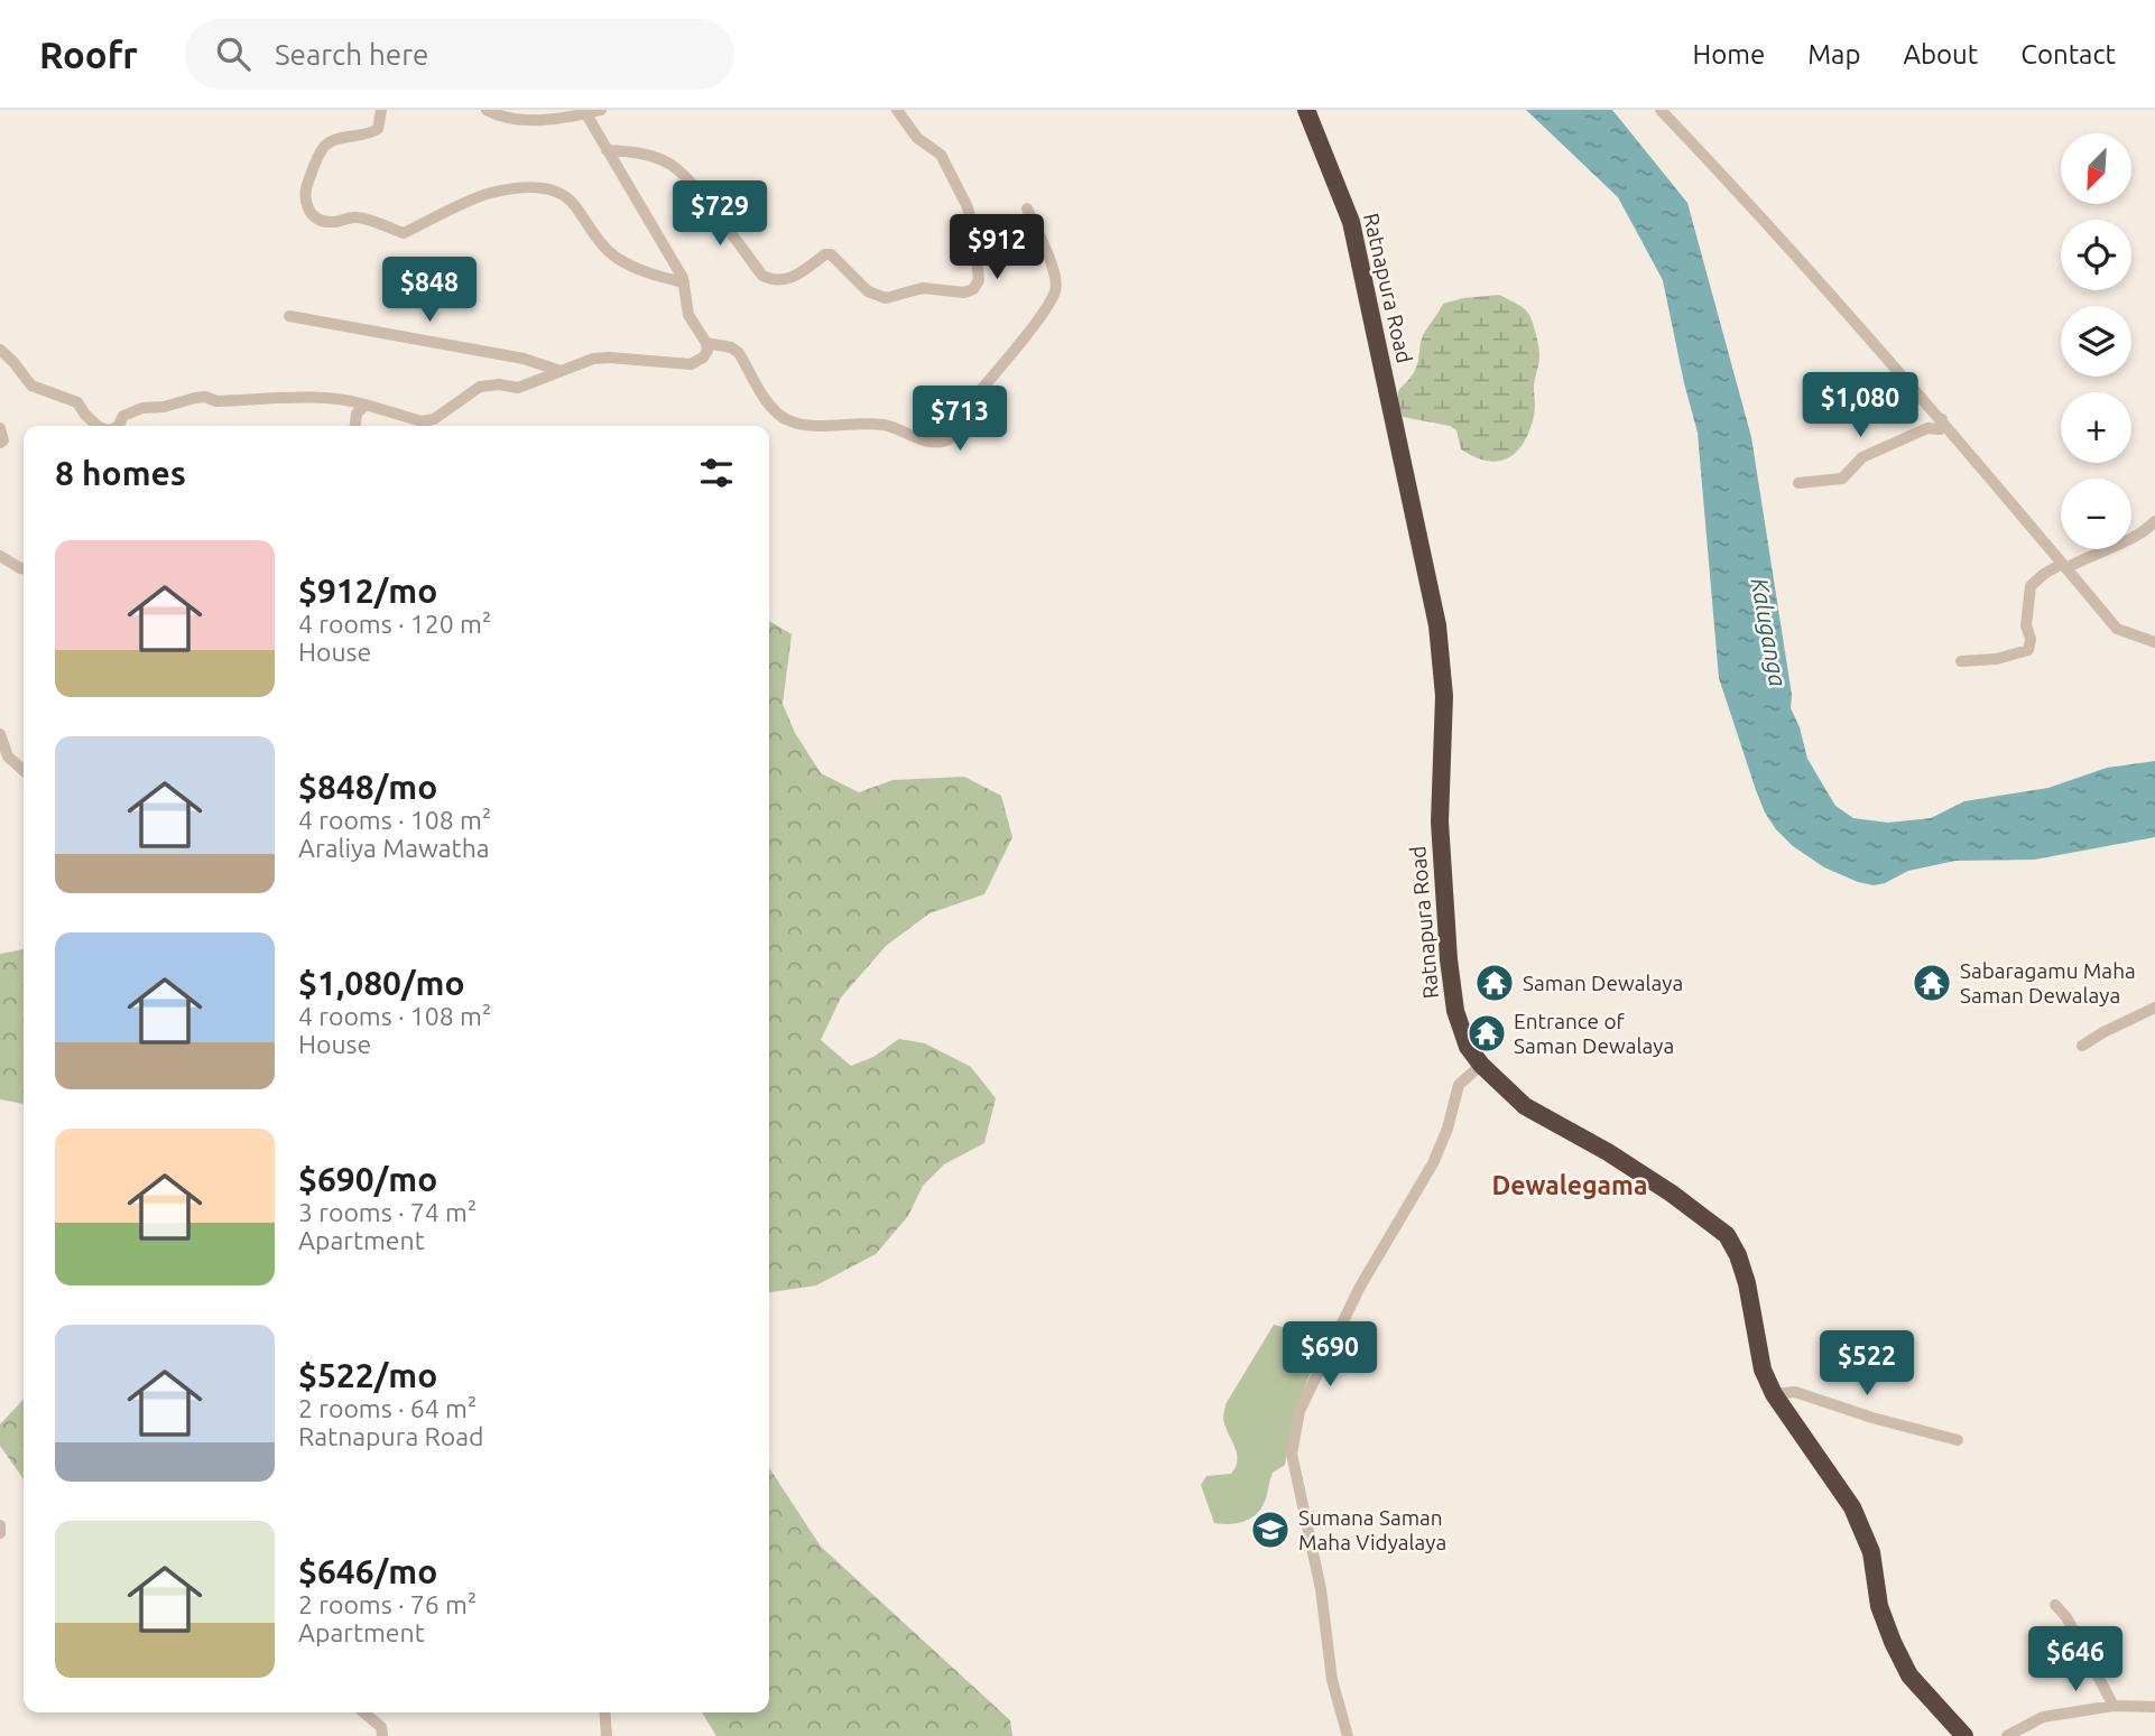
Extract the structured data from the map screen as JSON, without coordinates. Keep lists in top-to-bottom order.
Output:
{
  "streets": {
    "highway": ["Ratnapura Road"]
  },
  "districts": ["Dewalegama"],
  "water": ["Kaluganga"],
  "places": {
    "temple": ["Saman Dewalaya", "Sabaragamu Maha Saman Dewalaya", "Entrance of Saman Dewalaya"],
    "school or university": ["Sumana Saman Maha Vidyalaya"]
  },
  "north": "bottom left",
  "page": {
    "header": "Roofr",
    "search": "Search here",
    "nav": [
      "Home",
      "Map",
      "About",
      "Contact"
    ],
    "map_buttons": ["+", "−"],
    "price": [
      "$729",
      "$912",
      "$848",
      "$1,080",
      "$713",
      "$690",
      "$522",
      "$646"
    ],
    "heading": "8 homes",
    "list": [
      {
        "name": "$912/mo",
        "note": "4 rooms · 120 m² · House"
      },
      {
        "name": "$848/mo",
        "note": "4 rooms · 108 m² · Araliya Mawatha"
      },
      {
        "name": "$1,080/mo",
        "note": "4 rooms · 108 m² · House"
      },
      {
        "name": "$690/mo",
        "note": "3 rooms · 74 m² · Apartment"
      },
      {
        "name": "$522/mo",
        "note": "2 rooms · 64 m² · Ratnapura Road"
      },
      {
        "name": "$646/mo",
        "note": "2 rooms · 76 m² · Apartment"
      }
    ]
  }
}
